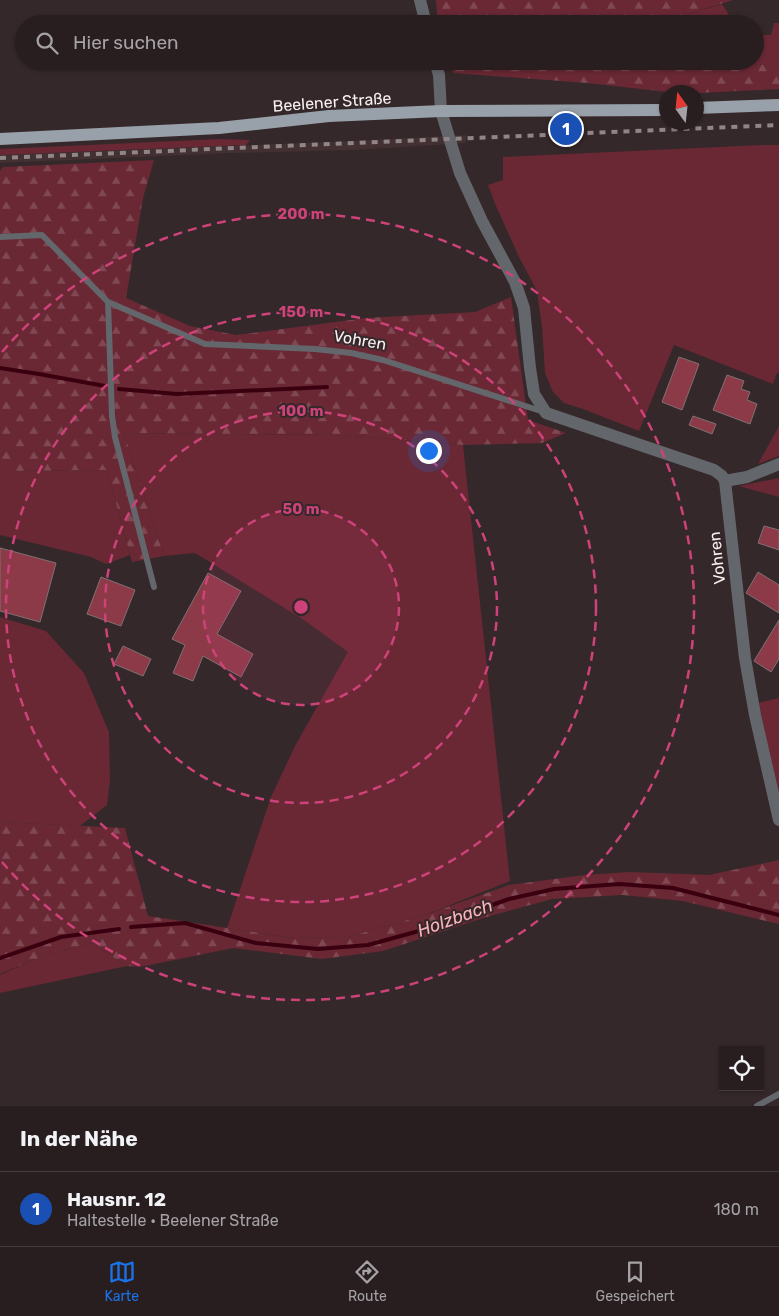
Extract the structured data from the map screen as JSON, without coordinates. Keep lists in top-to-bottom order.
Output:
{
  "streets": {
    "main road": ["Beelener Straße"],
    "street": ["Vohren"]
  },
  "water": ["Holzbach"],
  "north": "top",
  "page": {
    "search": "Hier suchen",
    "pins": "1",
    "heading": "In der Nähe",
    "list": [
      {
        "mark": "1",
        "name": "Hausnr. 12",
        "note": "Haltestelle · Beelener Straße",
        "value": "180 m"
      }
    ],
    "nav": ["Karte", "Route", "Gespeichert"]
  },
  "rings": [
    "200 m",
    "150 m",
    "100 m",
    "50 m"
  ]
}
